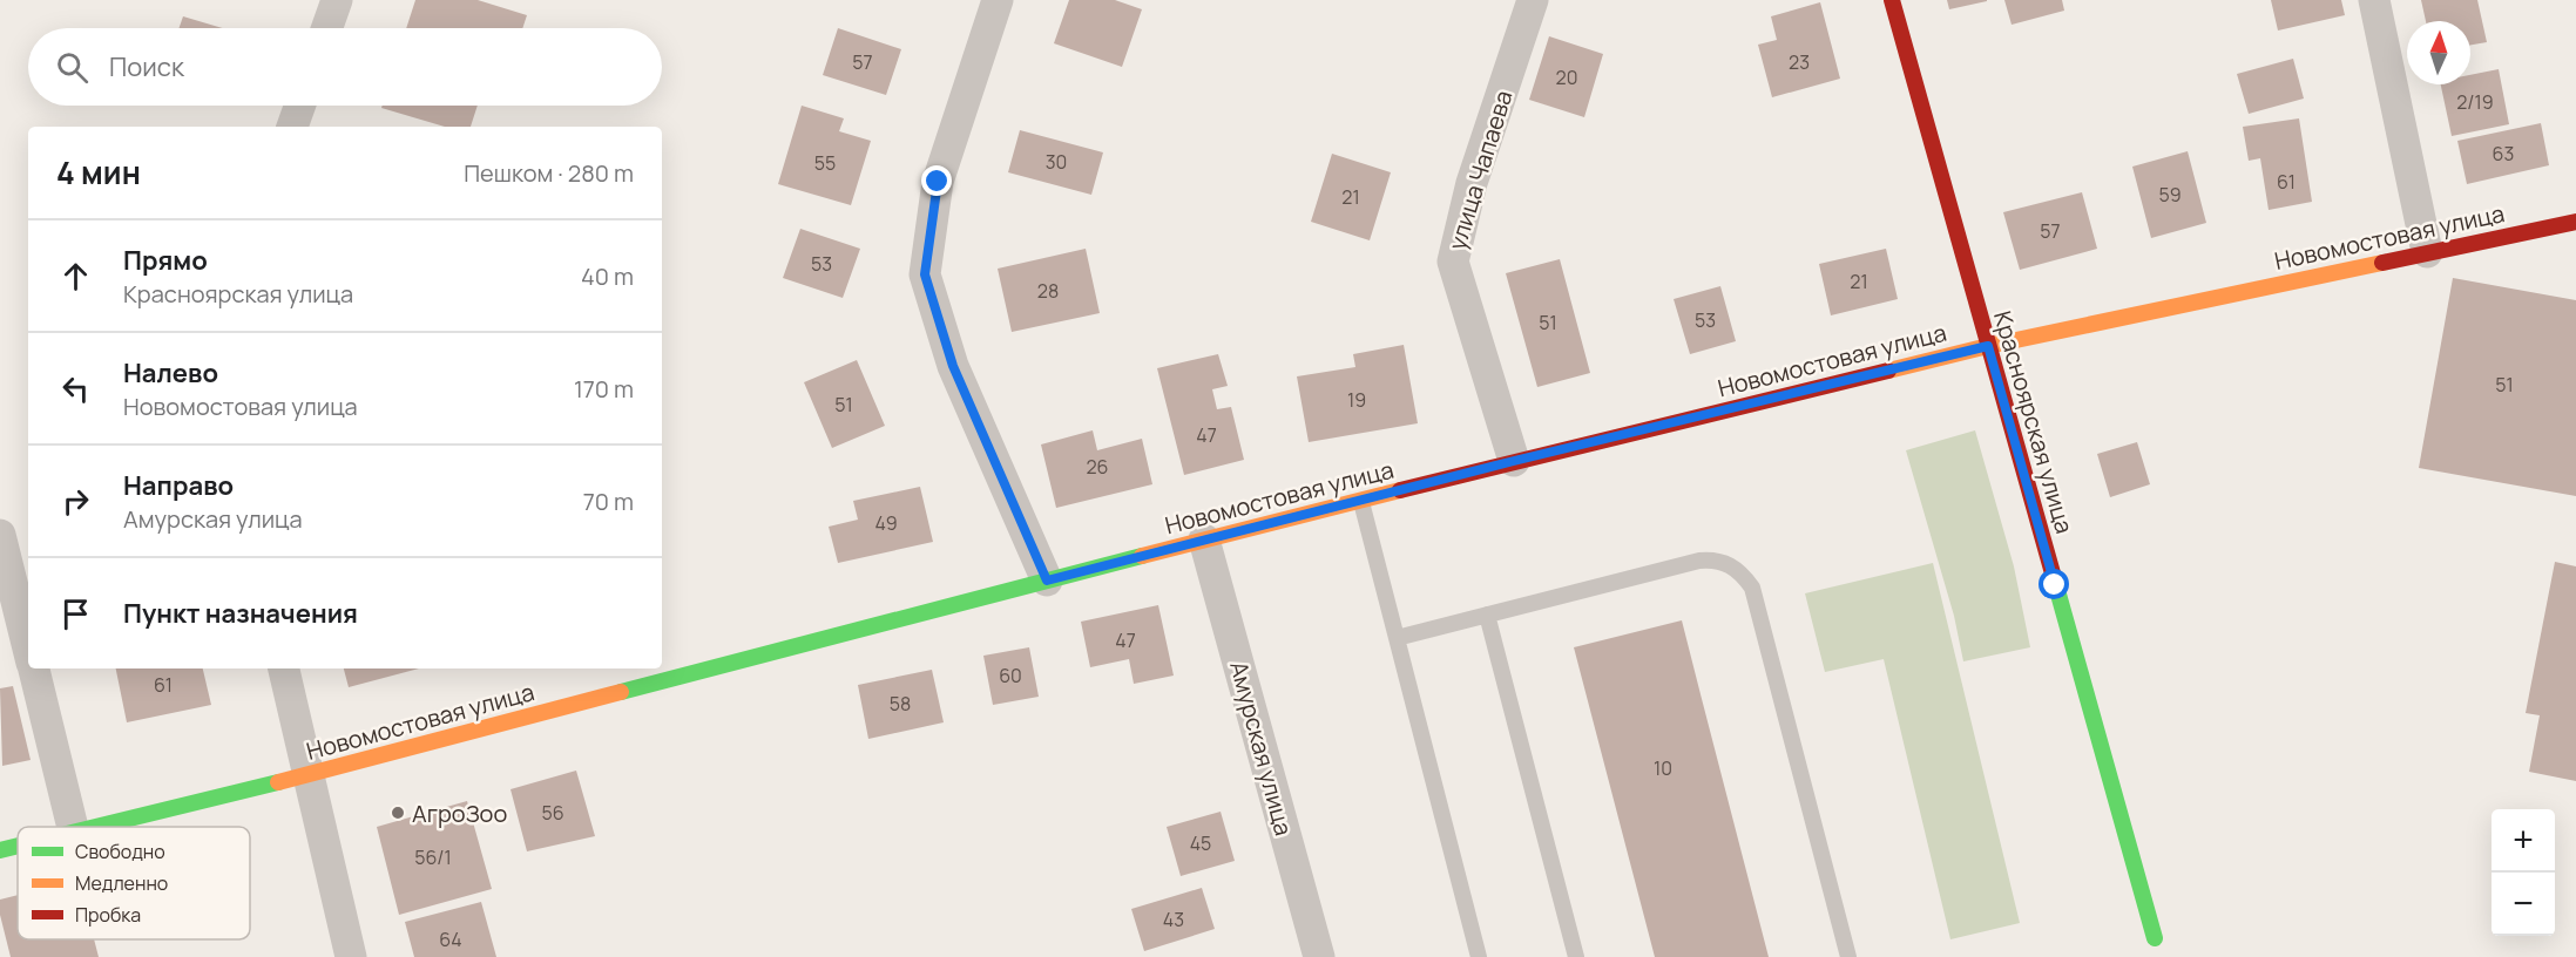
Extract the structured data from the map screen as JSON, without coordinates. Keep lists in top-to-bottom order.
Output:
{
  "streets": {
    "street": [
      "улица Чапаева",
      "Новомостовая улица",
      "Красноярская улица",
      "Амурская улица"
    ]
  },
  "crossings": [
    ["улица Чапаева", "Новомостовая улица"],
    ["Новомостовая улица", "Красноярская улица"],
    ["Новомостовая улица", "Амурская улица"]
  ],
  "places": ["АгроЗоо"],
  "house_numbers": [
    "57",
    "23",
    "20",
    "2/19",
    "63",
    "30",
    "55",
    "61",
    "59",
    "21",
    "57",
    "53",
    "21",
    "28",
    "53",
    "51",
    "51",
    "19",
    "51",
    "47",
    "26",
    "49",
    "47",
    "60",
    "61",
    "58",
    "10",
    "56",
    "45",
    "56/1",
    "43",
    "64"
  ],
  "legend": ["Свободно", "Медленно", "Пробка"],
  "north": "top",
  "page": {
    "search": "Поиск",
    "heading": ["4 мин", "Пешком · 280 m"],
    "list": [
      ["Прямо", "Красноярская улица", "40 m"],
      ["Налево", "Новомостовая улица", "170 m"],
      ["Направо", "Амурская улица", "70 m"],
      "Пункт назначения"
    ],
    "map_buttons": ["+", "−"]
  }
}
